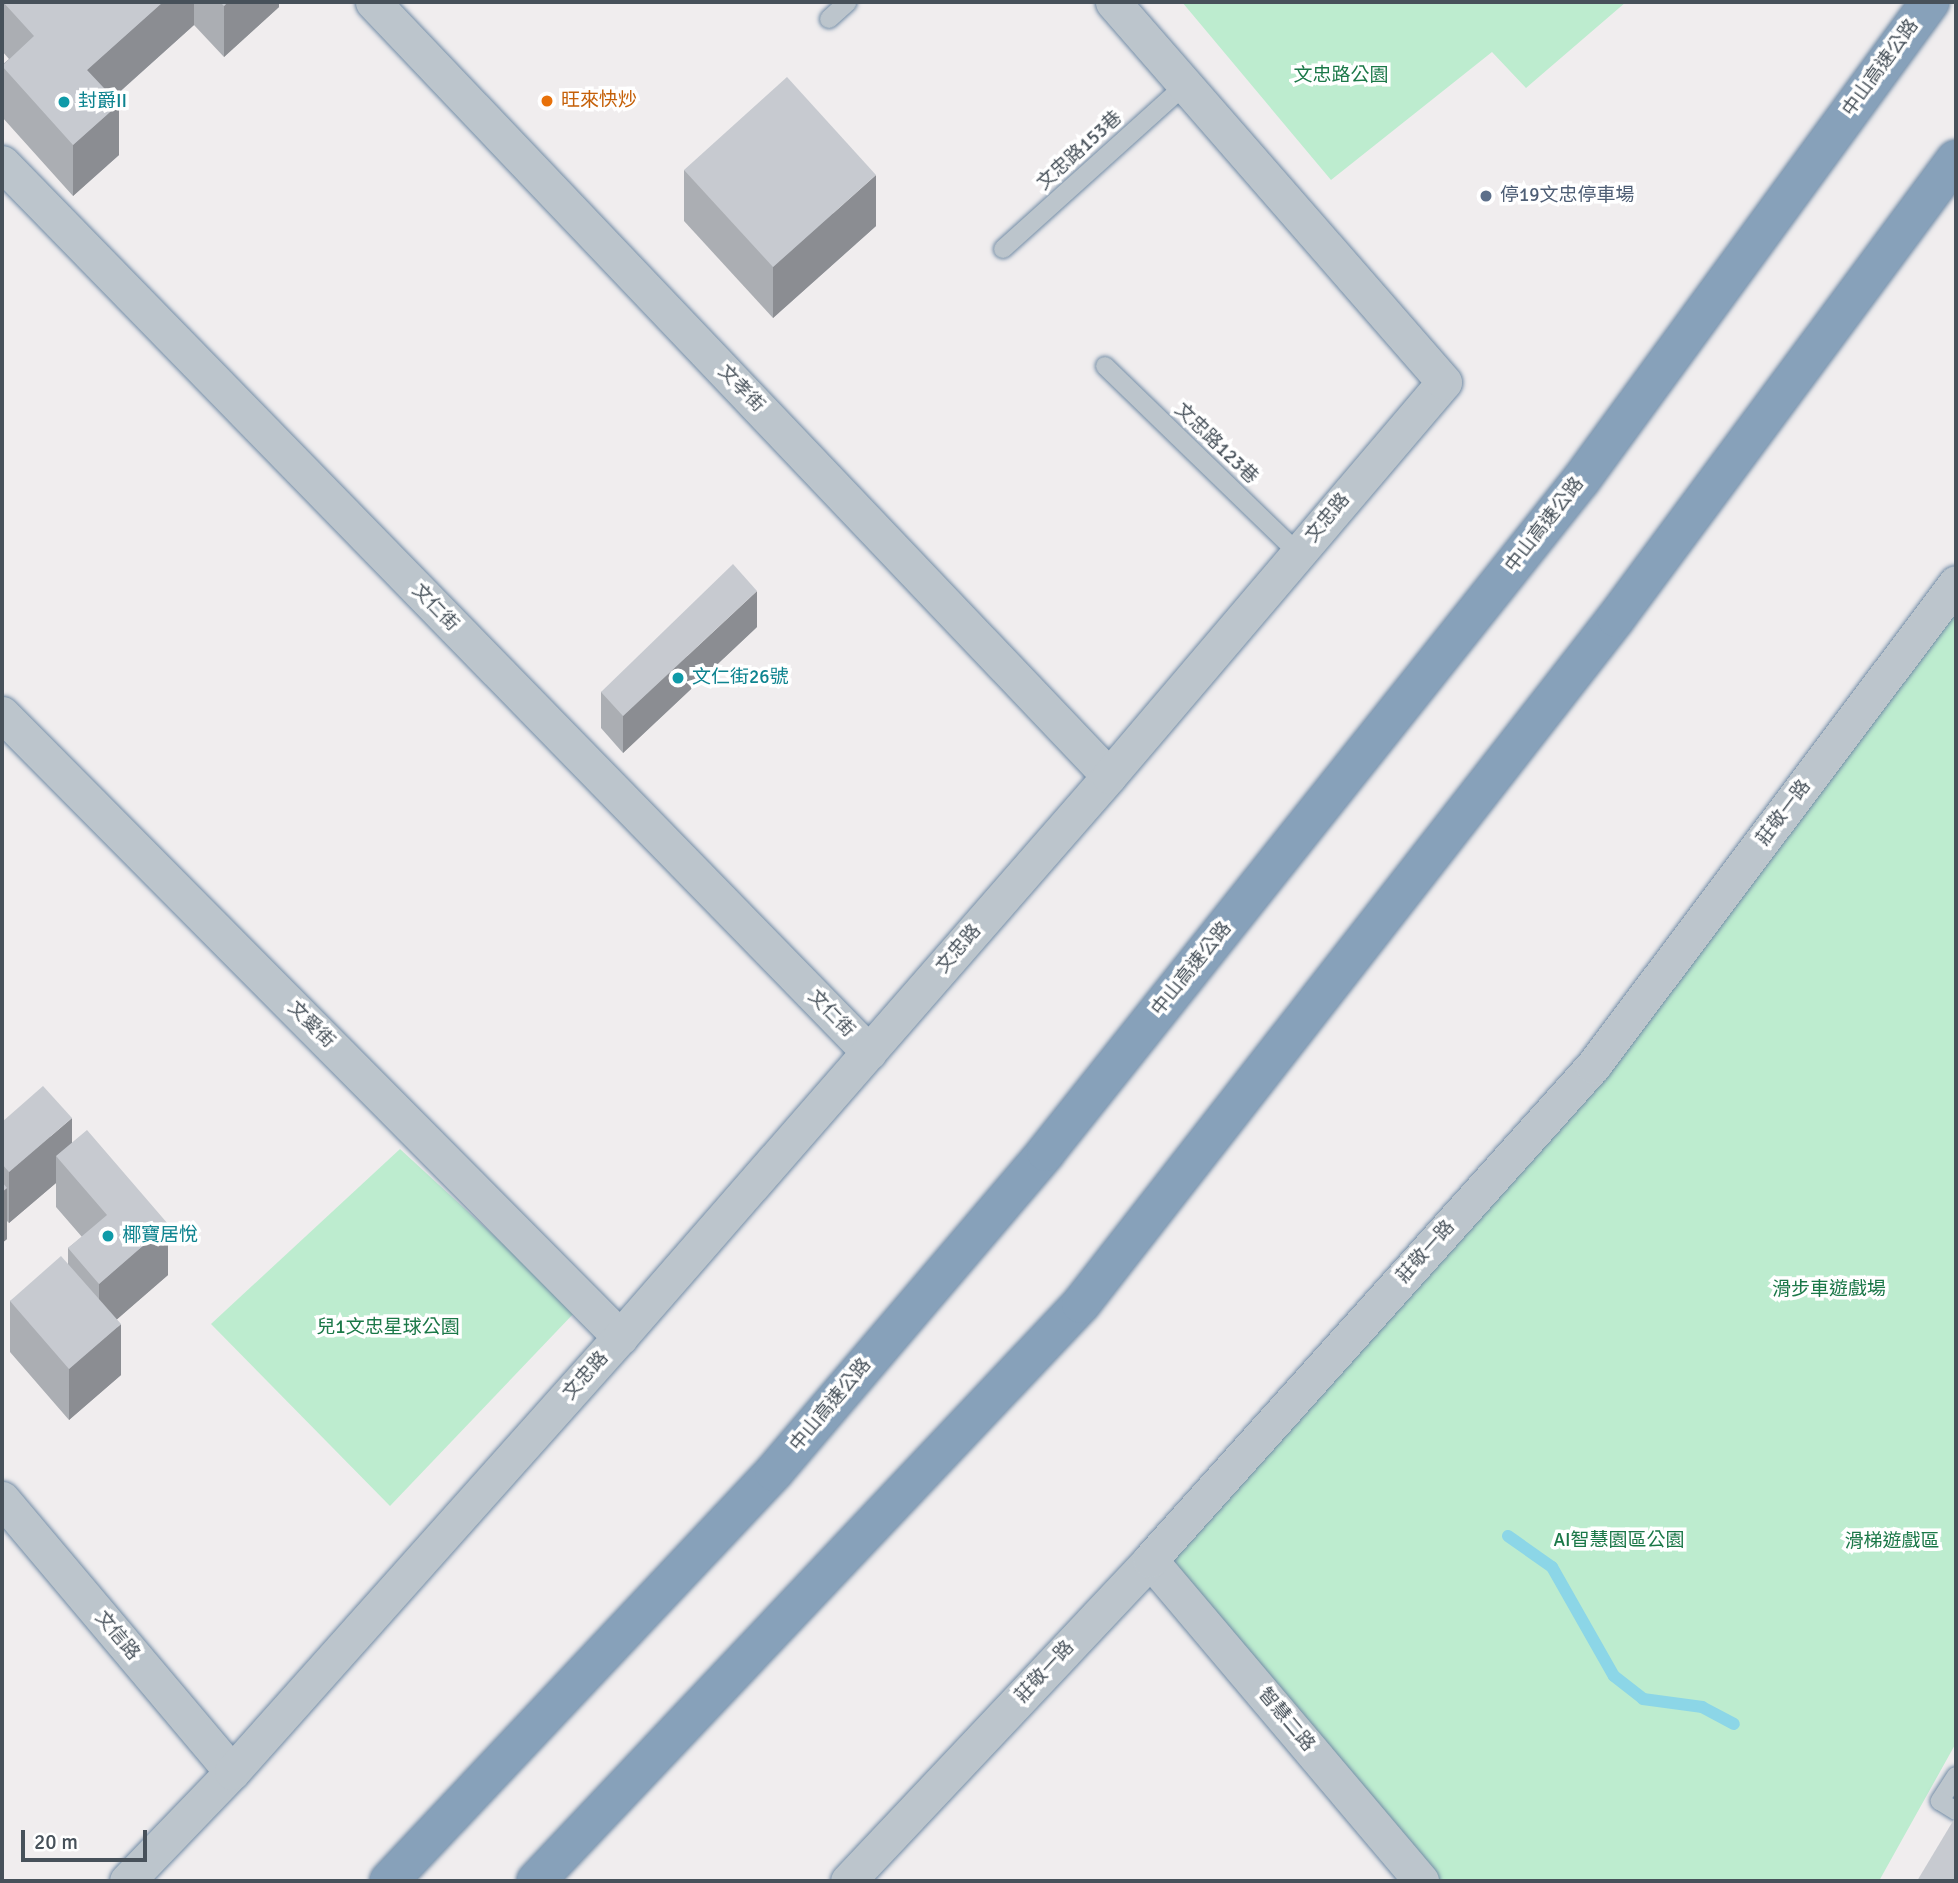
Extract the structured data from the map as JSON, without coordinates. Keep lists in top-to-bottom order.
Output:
{
  "streets": {
    "highway": ["中山高速公路"],
    "street": [
      "文孝街",
      "文忠路",
      "文仁街",
      "莊敬一路",
      "文愛街",
      "文信路",
      "智慧二路"
    ],
    "lane": ["文忠路153巷", "文忠路123巷"]
  },
  "crossings": [
    ["文忠路153巷", "文忠路"],
    ["文孝街", "文忠路"],
    ["文忠路123巷", "文忠路"],
    ["文忠路", "文仁街"],
    ["文忠路", "文愛街"],
    ["文忠路", "文信路"],
    ["莊敬一路", "智慧二路"]
  ],
  "parks": [
    "文忠路公園",
    "滑步車遊戲場",
    "兒1文忠星球公園",
    "AI智慧園區公園",
    "滑梯遊戲區"
  ],
  "places": [
    "旺來快炒",
    "封爵II",
    "停19文忠停車場",
    "文仁街26號",
    "椰寶居悅"
  ],
  "scale_bar": "20 m"
}
